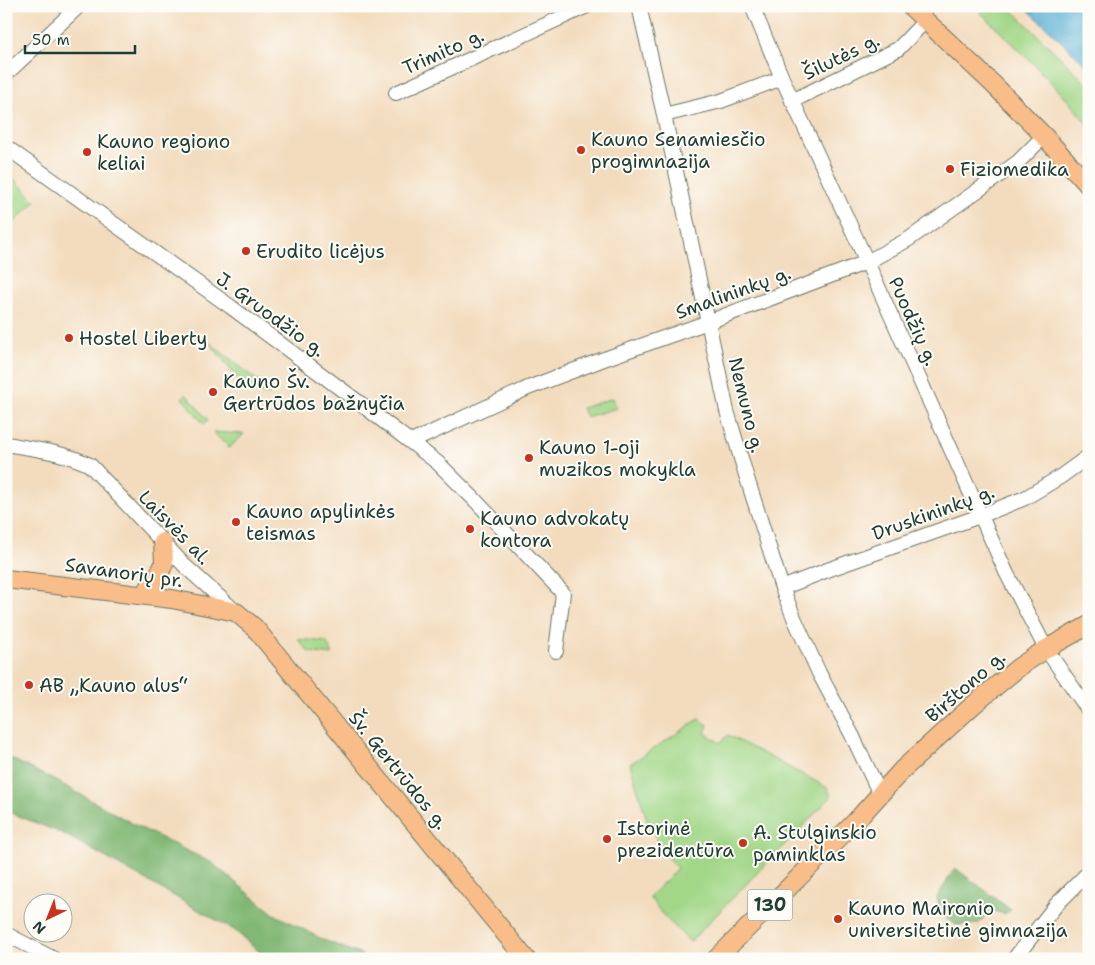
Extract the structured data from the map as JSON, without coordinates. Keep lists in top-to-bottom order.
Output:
{
  "streets": {
    "main road": [
      "Savanorių pr.",
      "Birštono g.",
      "Šv. Gertrūdos g.",
      "130"
    ],
    "street": [
      "Trimito g.",
      "Šilutės g.",
      "Smalininkų g.",
      "J. Gruodžio g.",
      "Puodžių g.",
      "Nemuno g.",
      "Druskininkų g.",
      "Laisvės al."
    ]
  },
  "crossings": [
    ["Šilutės g.", "Puodžių g."],
    ["Šilutės g.", "Nemuno g."],
    ["Smalininkų g.", "J. Gruodžio g."],
    ["Smalininkų g.", "Puodžių g."],
    ["Smalininkų g.", "Nemuno g."],
    ["Puodžių g.", "Druskininkų g."],
    ["Puodžių g.", "Birštono g."],
    ["Nemuno g.", "Druskininkų g."],
    ["Nemuno g.", "Birštono g."],
    ["Nemuno g.", "130"],
    ["Laisvės al.", "Savanorių pr."],
    ["Laisvės al.", "Šv. Gertrūdos g."],
    ["Savanorių pr.", "Šv. Gertrūdos g."],
    ["Birštono g.", "130"]
  ],
  "places": [
    "Kauno Senamiesčio progimnazija",
    "Kauno regiono keliai",
    "Fiziomedika",
    "Erudito licėjus",
    "Hostel Liberty",
    "Kauno Šv. Gertrūdos bažnyčia",
    "Kauno 1-oji muzikos mokykla",
    "Kauno apylinkės teismas",
    "Kauno advokatų kontora",
    "AB „Kauno alus“",
    "Istorinė prezidentūra",
    "A. Stulginskio paminklas",
    "Kauno Maironio universitetinė gimnazija"
  ],
  "scale_bar": "50 m",
  "north": "bottom left"
}
